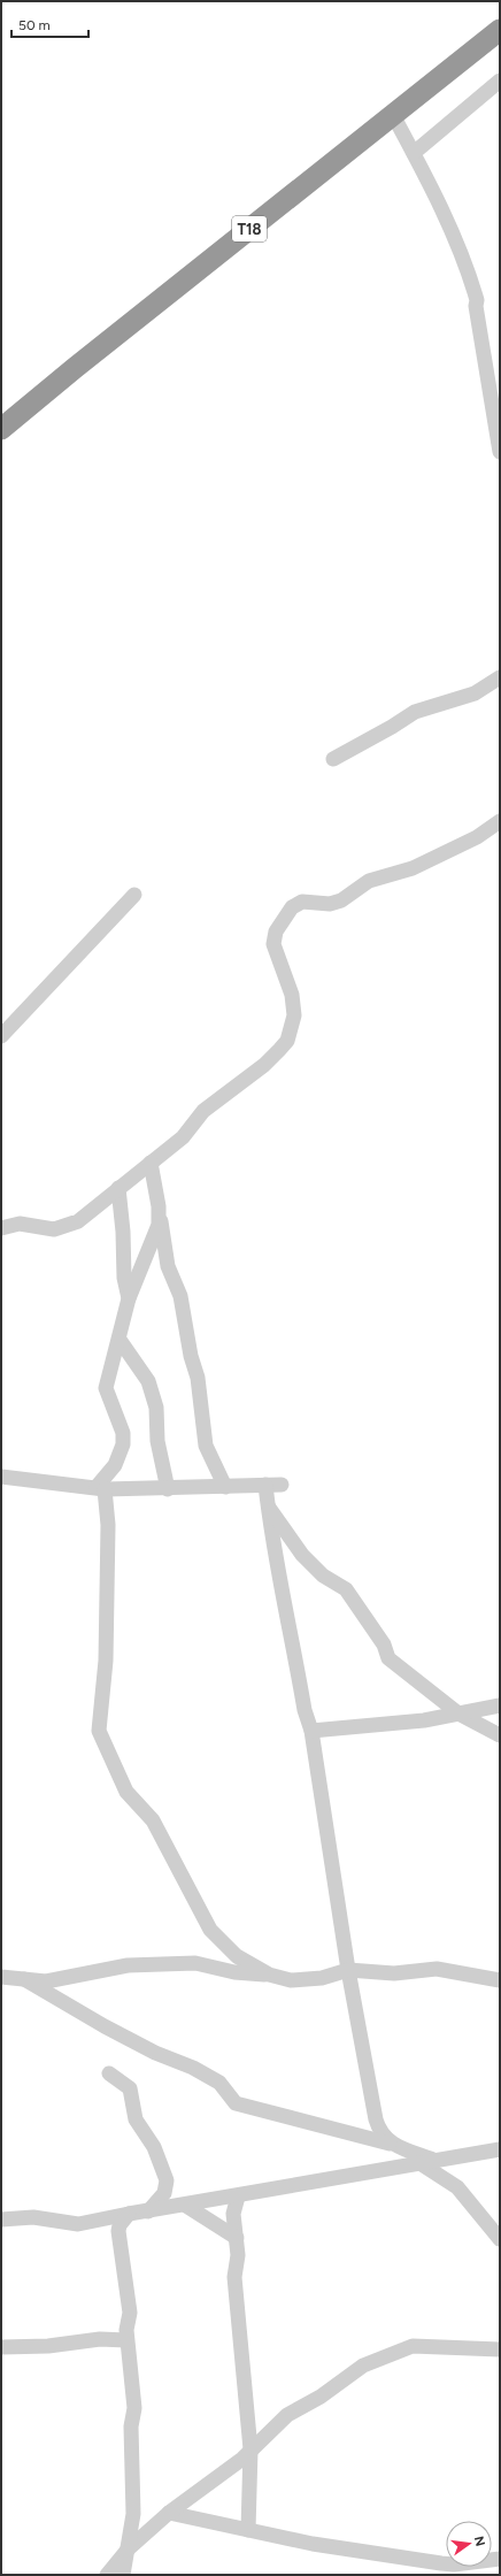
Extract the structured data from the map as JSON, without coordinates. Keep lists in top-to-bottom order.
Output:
{
  "streets": {
    "highway": ["T18"]
  },
  "scale_bar": "50 m",
  "north": "right"
}
